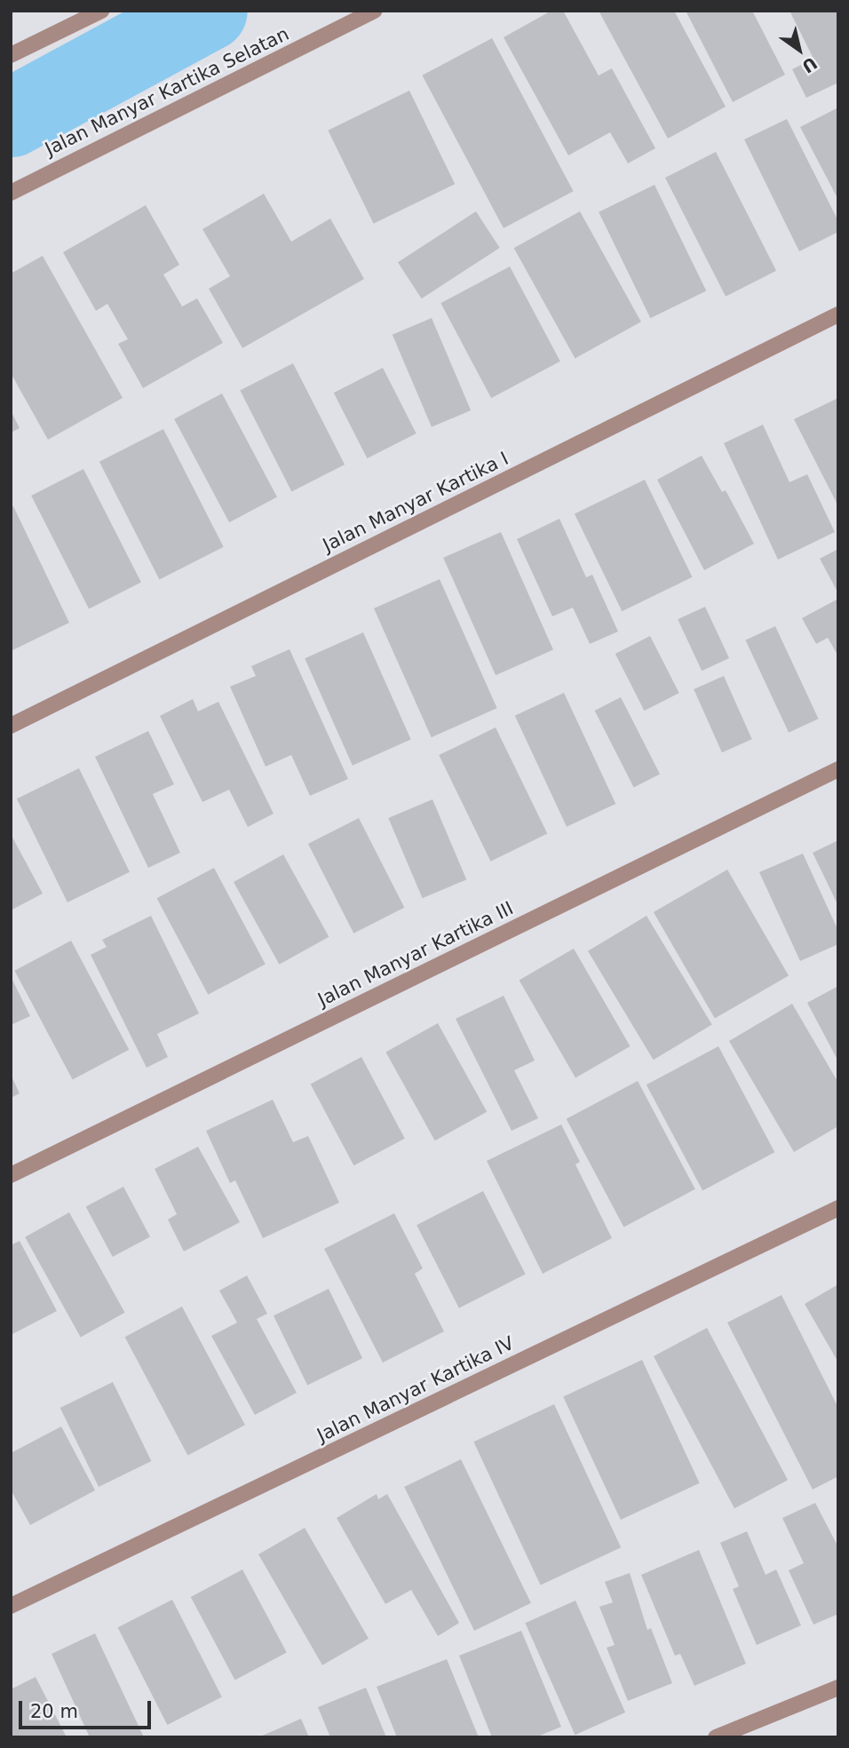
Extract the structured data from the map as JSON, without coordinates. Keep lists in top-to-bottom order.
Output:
{
  "streets": {
    "street": [
      "Jalan Manyar Kartika Selatan",
      "Jalan Manyar Kartika I",
      "Jalan Manyar Kartika III",
      "Jalan Manyar Kartika IV"
    ]
  },
  "scale_bar": "20 m",
  "north": "bottom right"
}
